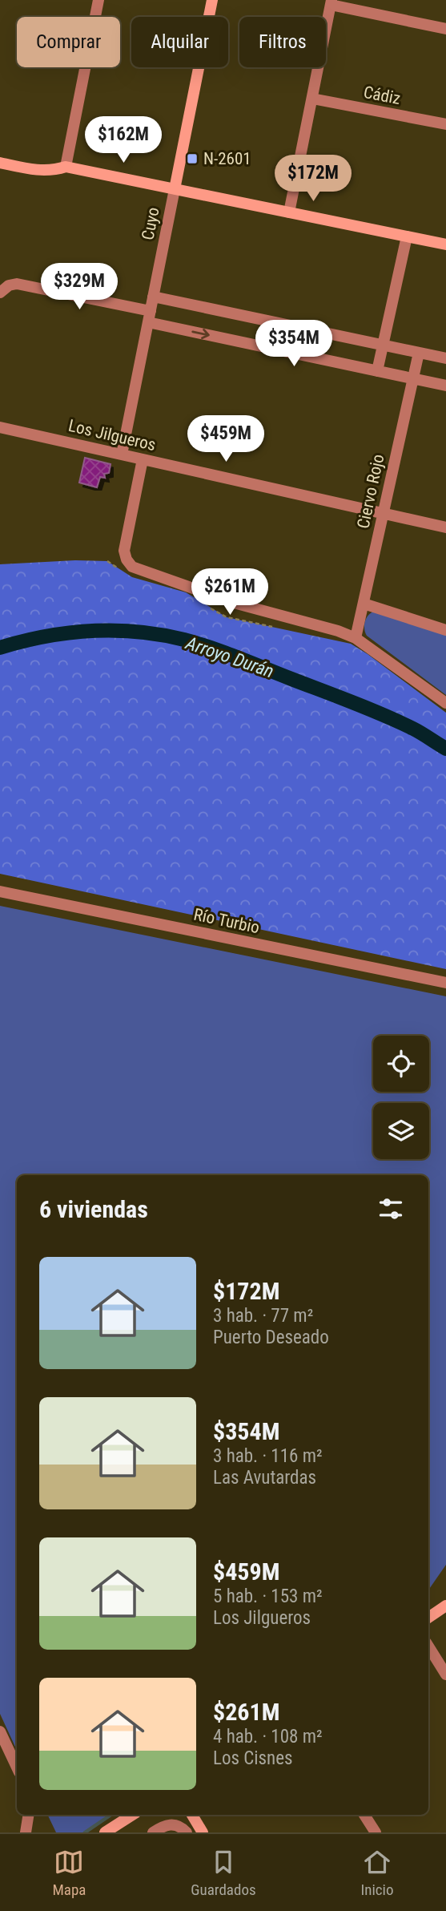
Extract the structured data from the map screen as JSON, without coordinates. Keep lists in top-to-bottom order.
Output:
{
  "streets": {
    "street": [
      "Cádiz",
      "Cuyo",
      "Los Jilgueros",
      "Ciervo Rojo",
      "Río Turbio"
    ]
  },
  "crossings": [
    ["Cuyo", "Los Jilgueros"],
    ["Los Jilgueros", "Ciervo Rojo"]
  ],
  "water": ["Arroyo Durán"],
  "places": {
    "transit": ["N-2601"]
  },
  "page": {
    "chip": ["Comprar", "Alquilar", "Filtros"],
    "price": [
      "$162M",
      "$172M",
      "$329M",
      "$354M",
      "$459M",
      "$261M"
    ],
    "heading": "6 viviendas",
    "list": [
      {
        "name": "$172M",
        "note": "3 hab. · 77 m² · Puerto Deseado"
      },
      {
        "name": "$354M",
        "note": "3 hab. · 116 m² · Las Avutardas"
      },
      {
        "name": "$459M",
        "note": "5 hab. · 153 m² · Los Jilgueros"
      },
      {
        "name": "$261M",
        "note": "4 hab. · 108 m² · Los Cisnes"
      }
    ],
    "tabs": ["Mapa", "Guardados", "Inicio"]
  }
}
